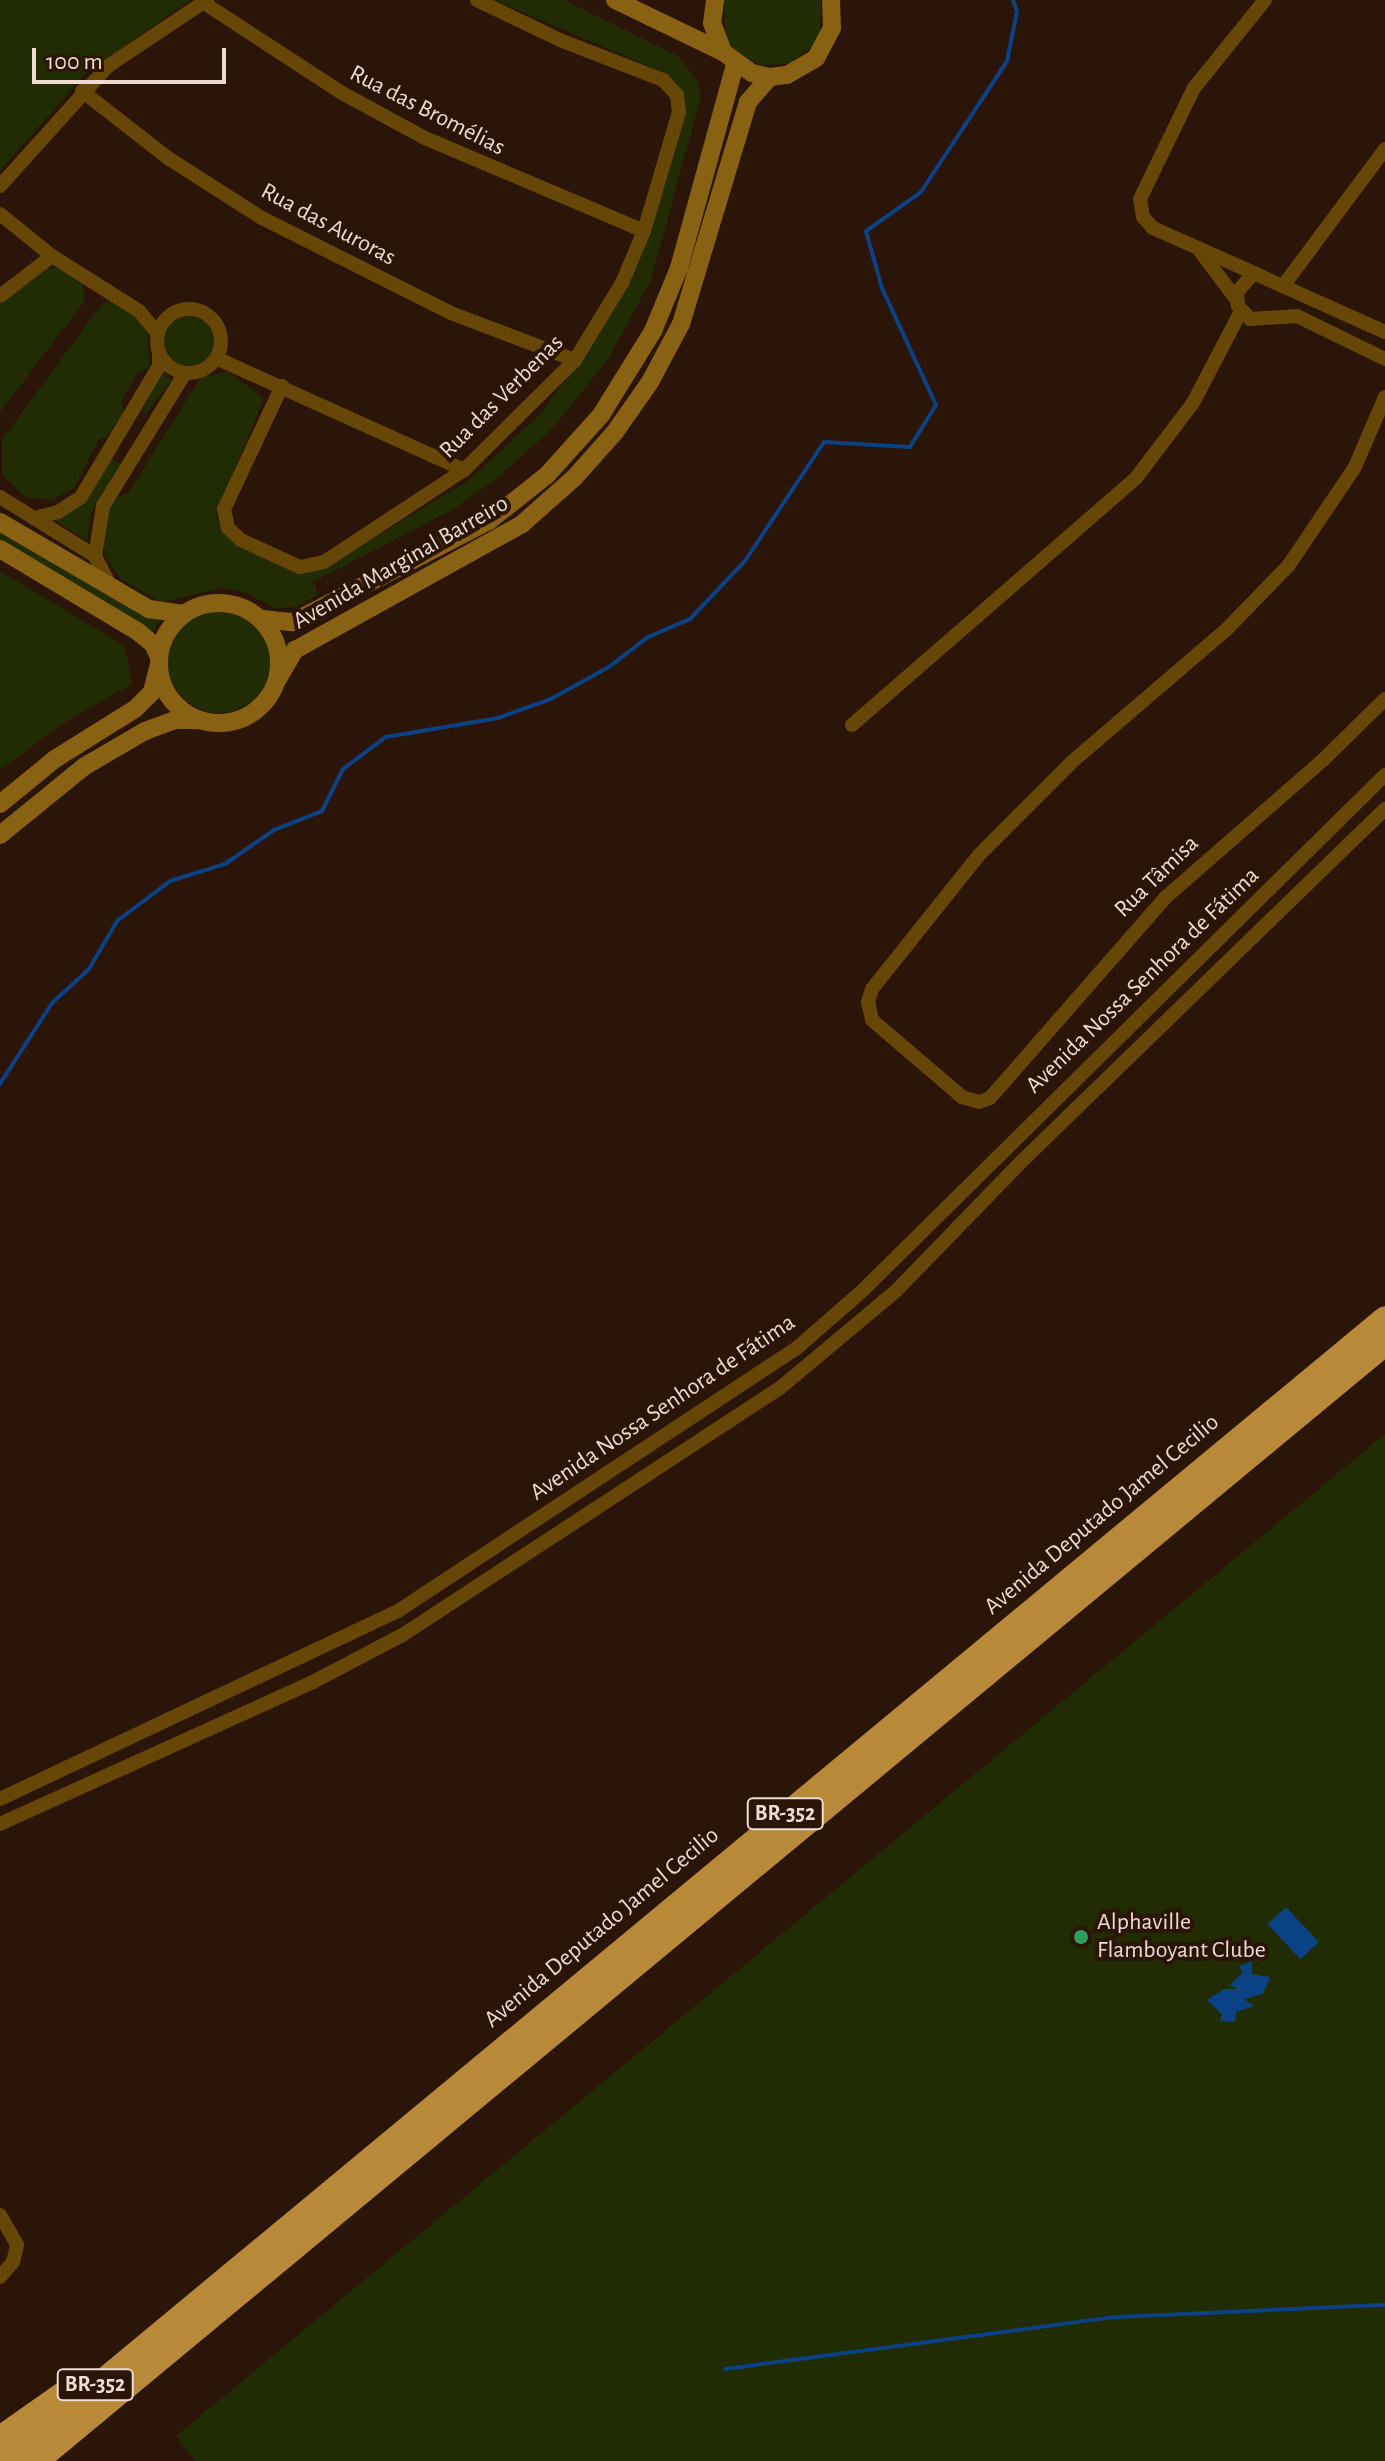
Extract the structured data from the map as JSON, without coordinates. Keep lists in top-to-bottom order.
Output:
{
  "streets": {
    "highway": ["Avenida Deputado Jamel Cecilio", "BR-352"],
    "street": [
      "Rua das Bromélias",
      "Rua das Auroras",
      "Rua das Verbenas",
      "Avenida Marginal Barreiro",
      "Rua Tâmisa",
      "Avenida Nossa Senhora de Fátima"
    ]
  },
  "crossings": [
    ["Rua das Bromélias", "Rua das Verbenas"],
    ["Rua das Auroras", "Rua das Verbenas"]
  ],
  "places": ["Alphaville Flamboyant Clube"],
  "scale_bar": "100 m"
}
